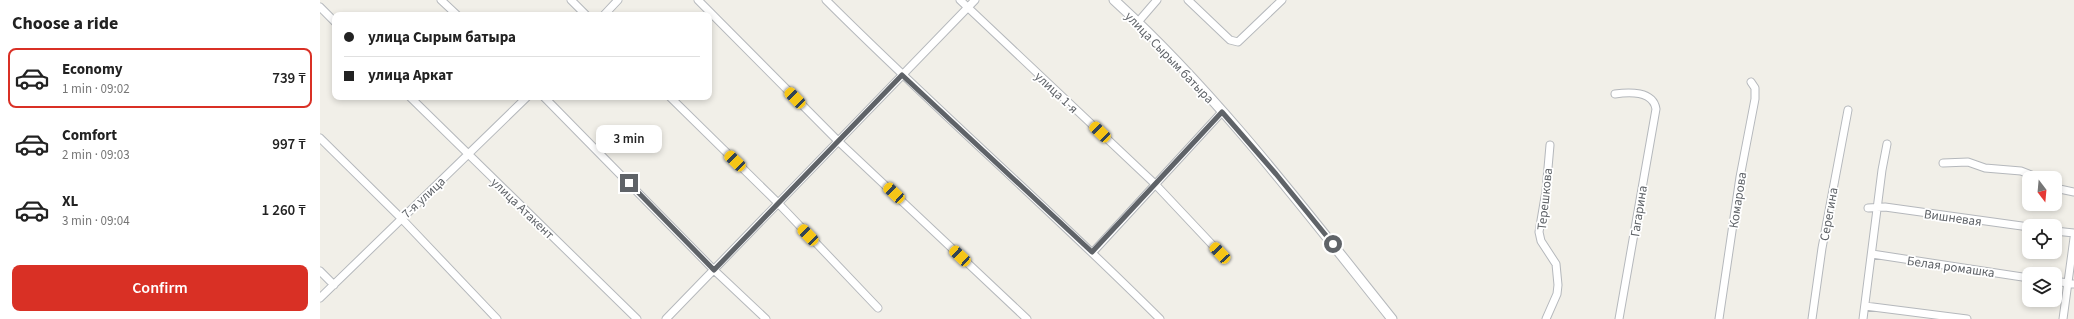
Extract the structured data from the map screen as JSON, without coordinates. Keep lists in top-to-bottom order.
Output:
{
  "streets": {
    "street": [
      "улица Сырым батыра",
      "улица 1-я",
      "7-я улица",
      "Терешкова",
      "Комарова",
      "улица Атакент",
      "Гагарина",
      "Серегина",
      "Вишневая",
      "Белая ромашка"
    ]
  },
  "crossings": [
    ["7-я улица", "улица Атакент"]
  ],
  "north": "bottom",
  "page": {
    "heading": "Choose a ride",
    "banner": ["улица Сырым батыра", "улица Аркат"],
    "list": [
      {
        "name": "Economy",
        "note": "1 min · 09:02",
        "value": "739 ₸"
      },
      {
        "name": "Comfort",
        "note": "2 min · 09:03",
        "value": "997 ₸"
      },
      {
        "name": "XL",
        "note": "3 min · 09:04",
        "value": "1 260 ₸"
      }
    ],
    "bubble": "3 min",
    "buttons": "Confirm"
  }
}
